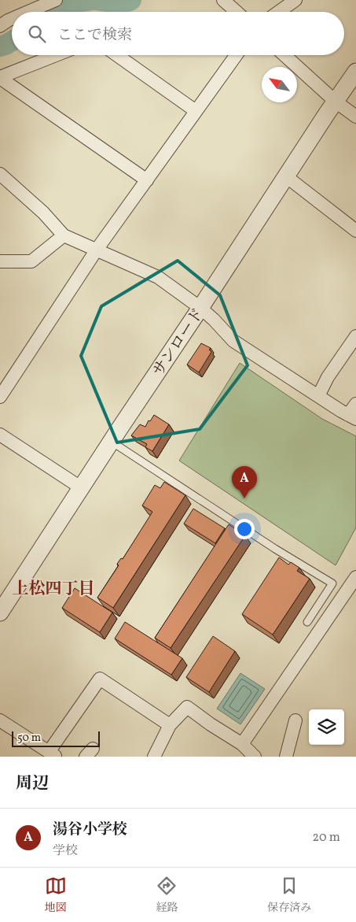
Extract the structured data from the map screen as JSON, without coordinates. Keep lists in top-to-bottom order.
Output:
{
  "streets": {
    "street": ["サンロード"]
  },
  "districts": ["上松四丁目"],
  "scale_bar": "50 m",
  "north": "top left",
  "page": {
    "search": "ここで検索",
    "pins": "A",
    "scale": "50 m",
    "heading": "周辺",
    "list": [
      {
        "mark": "A",
        "name": "湯谷小学校",
        "note": "学校",
        "value": "20 m"
      }
    ],
    "nav": ["地図", "経路", "保存済み"]
  }
}
